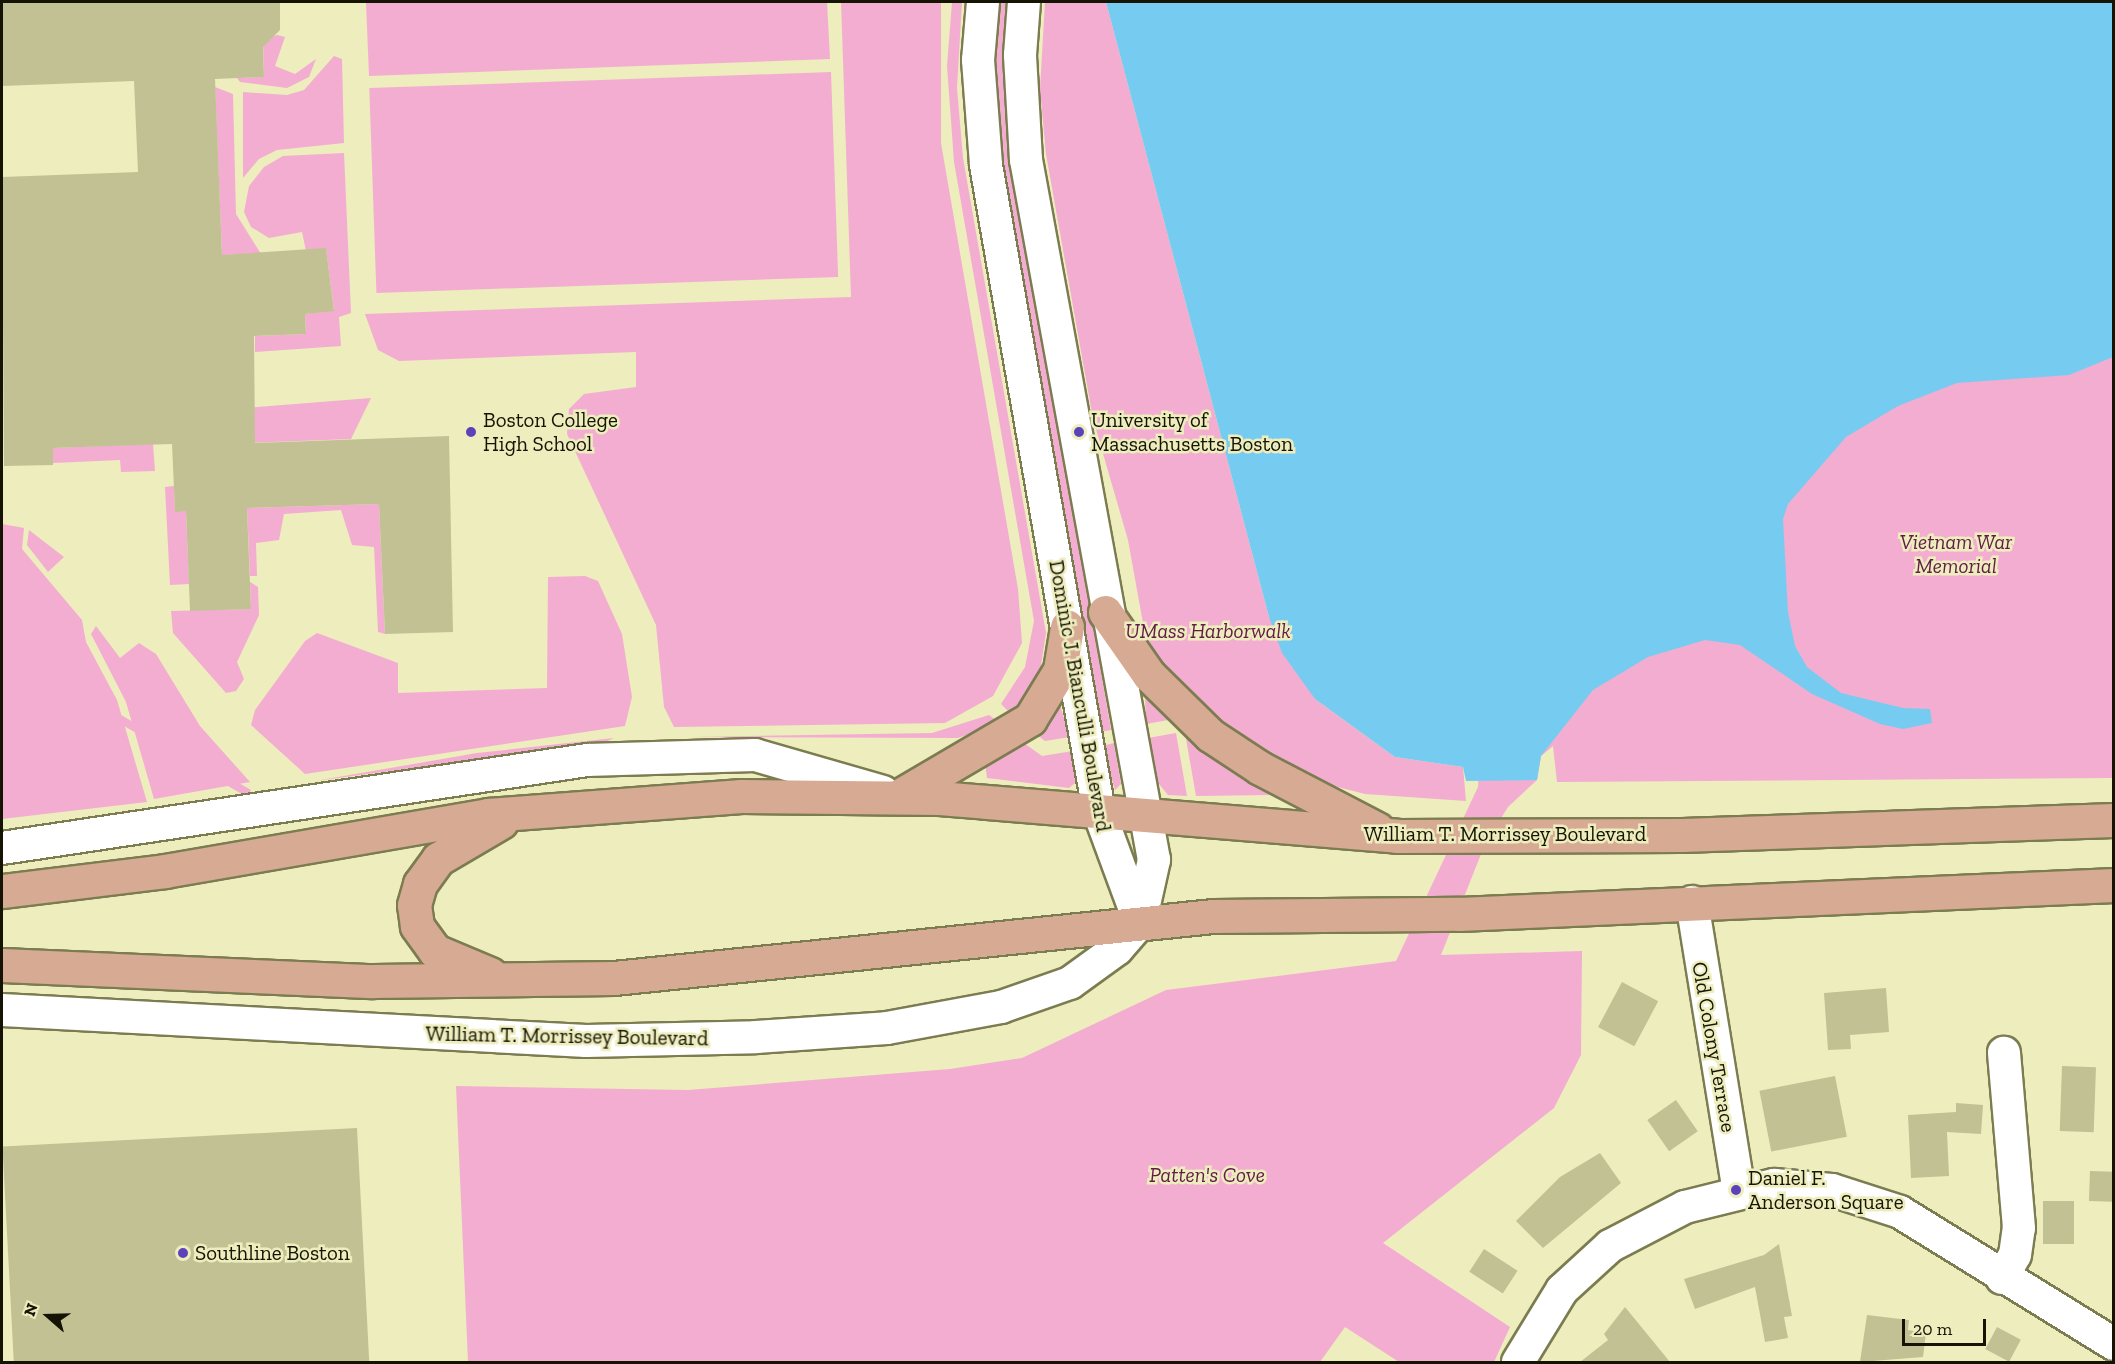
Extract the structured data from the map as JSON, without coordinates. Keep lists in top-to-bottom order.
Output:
{
  "streets": {
    "main road": ["William T. Morrissey Boulevard"],
    "street": ["Dominic J. Bianculli Boulevard", "Old Colony Terrace"]
  },
  "crossings": [
    ["Dominic J. Bianculli Boulevard", "William T. Morrissey Boulevard"]
  ],
  "parks": ["Vietnam War Memorial", "UMass Harborwalk", "Patten's Cove"],
  "places": [
    "Boston College High School",
    "University of Massachusetts Boston",
    "Daniel F. Anderson Square",
    "Southline Boston"
  ],
  "scale_bar": "20 m",
  "north": "left"
}
